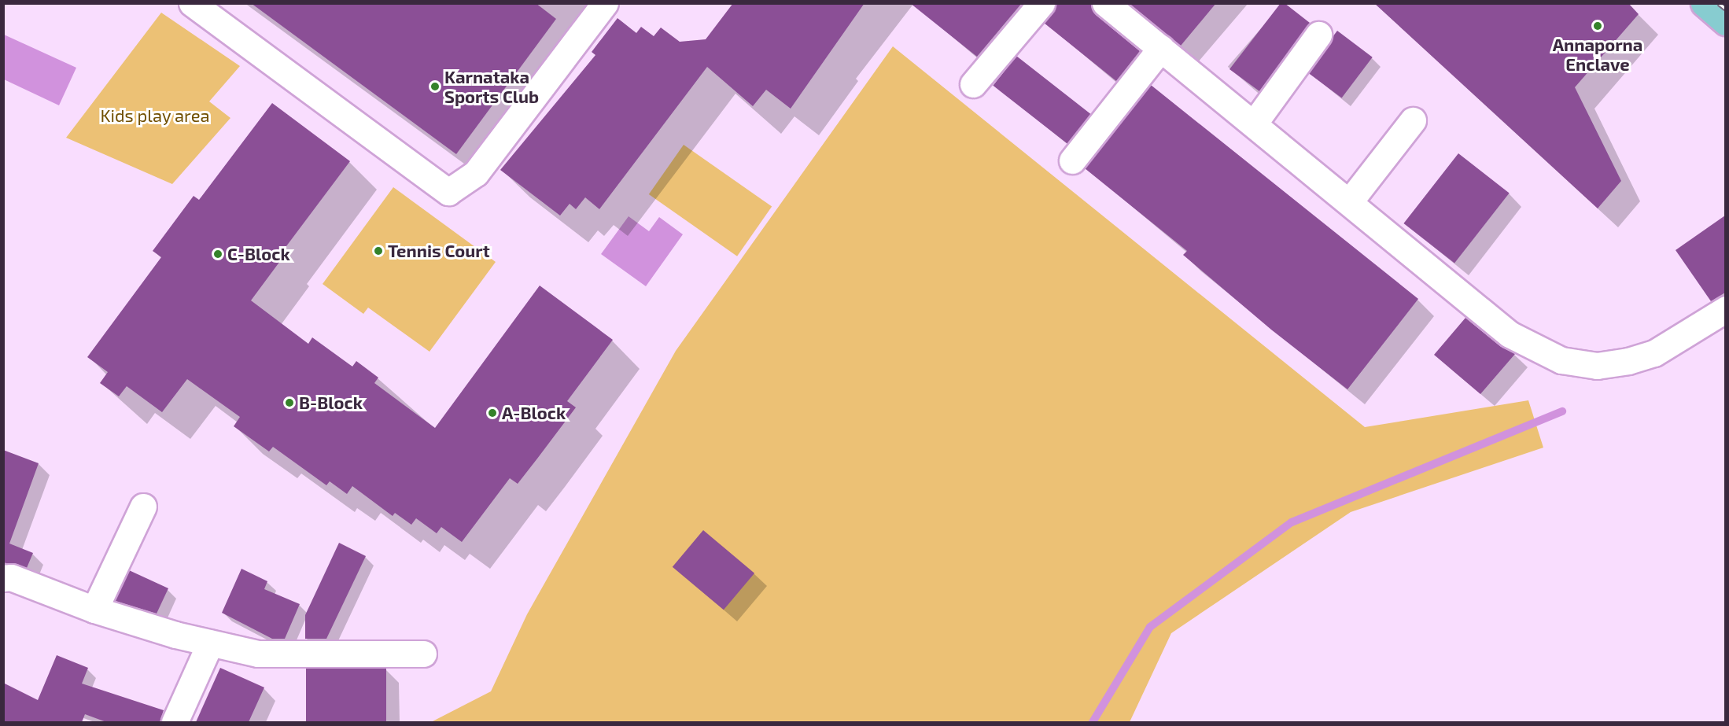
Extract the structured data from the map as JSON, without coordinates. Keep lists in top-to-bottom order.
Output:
{
  "parks": ["Kids play area"],
  "places": [
    "Annaporna Enclave",
    "Karnataka Sports Club",
    "Tennis Court",
    "C-Block",
    "B-Block",
    "A-Block"
  ]
}
